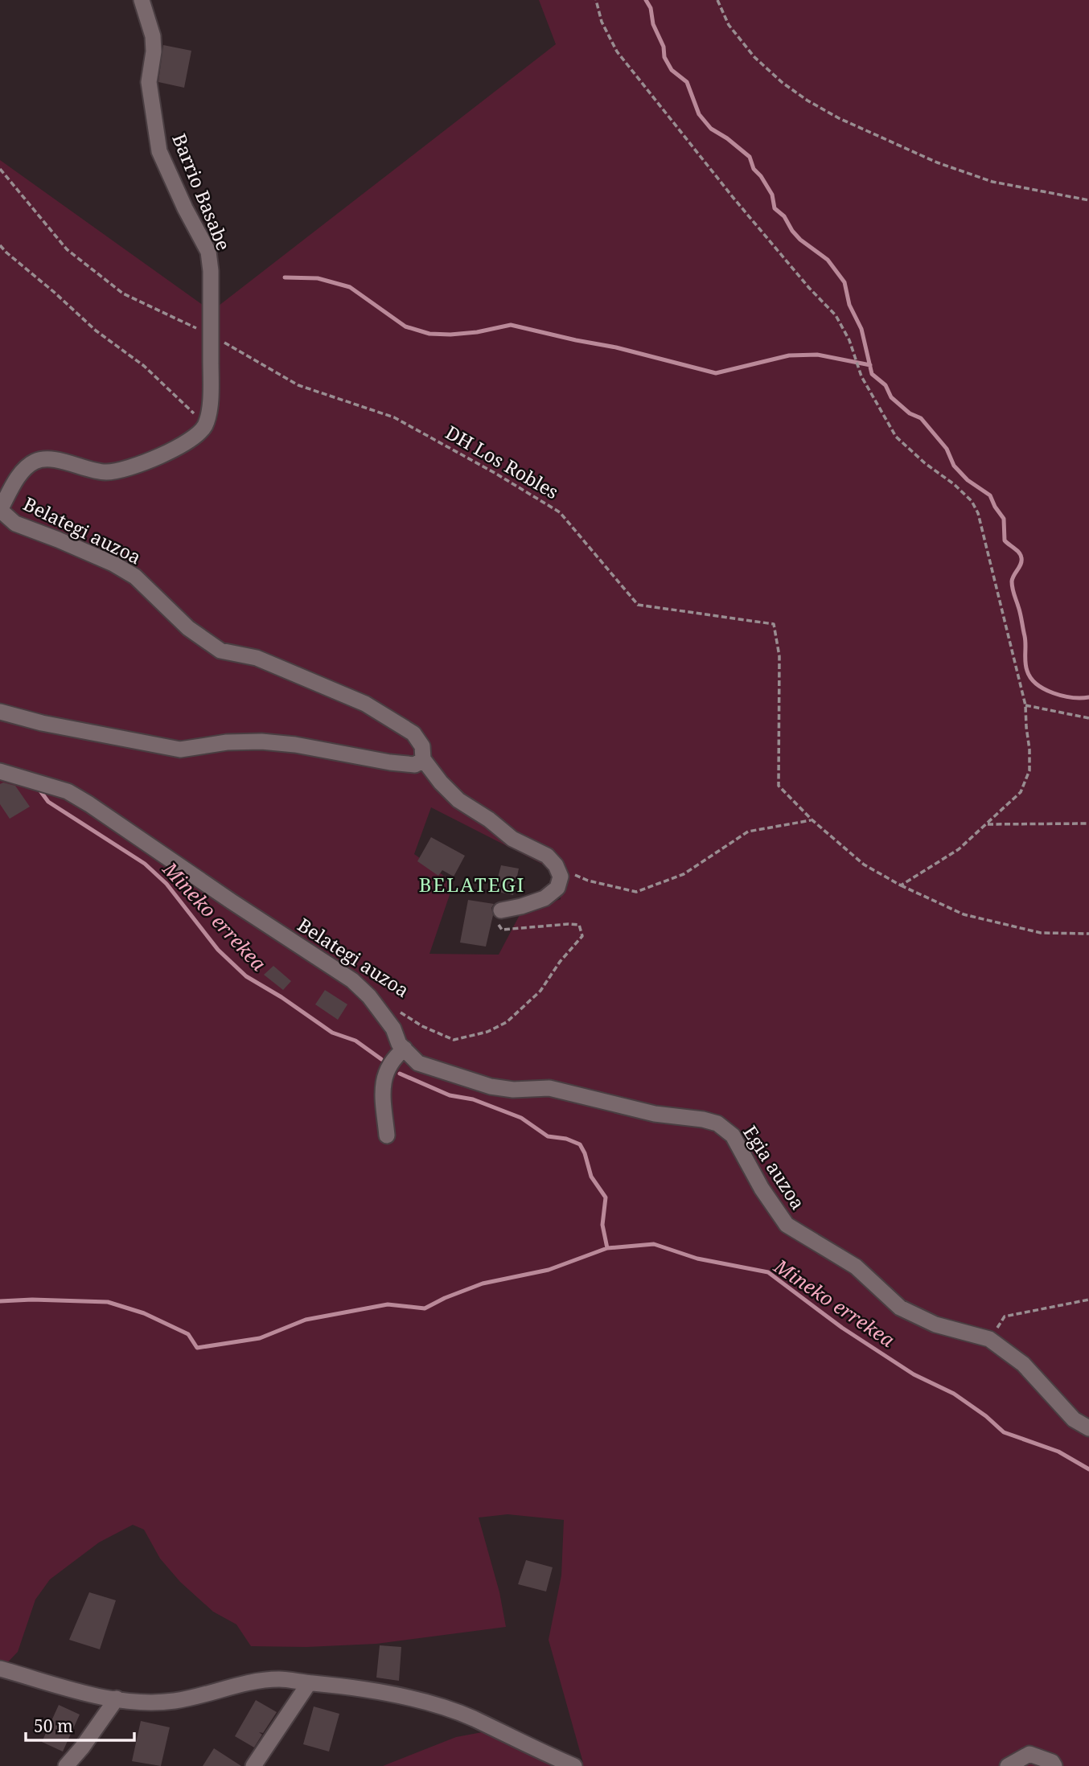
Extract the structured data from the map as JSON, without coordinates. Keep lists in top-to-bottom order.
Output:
{
  "streets": {
    "lane": ["Barrio Basabe", "Belategi auzoa", "Egia auzoa"],
    "path": ["DH Los Robles"]
  },
  "crossings": [
    ["Barrio Basabe", "DH Los Robles"],
    ["Belategi auzoa", "Egia auzoa"]
  ],
  "districts": ["BELATEGI"],
  "water": ["Mineko errekea"],
  "scale_bar": "50 m"
}
